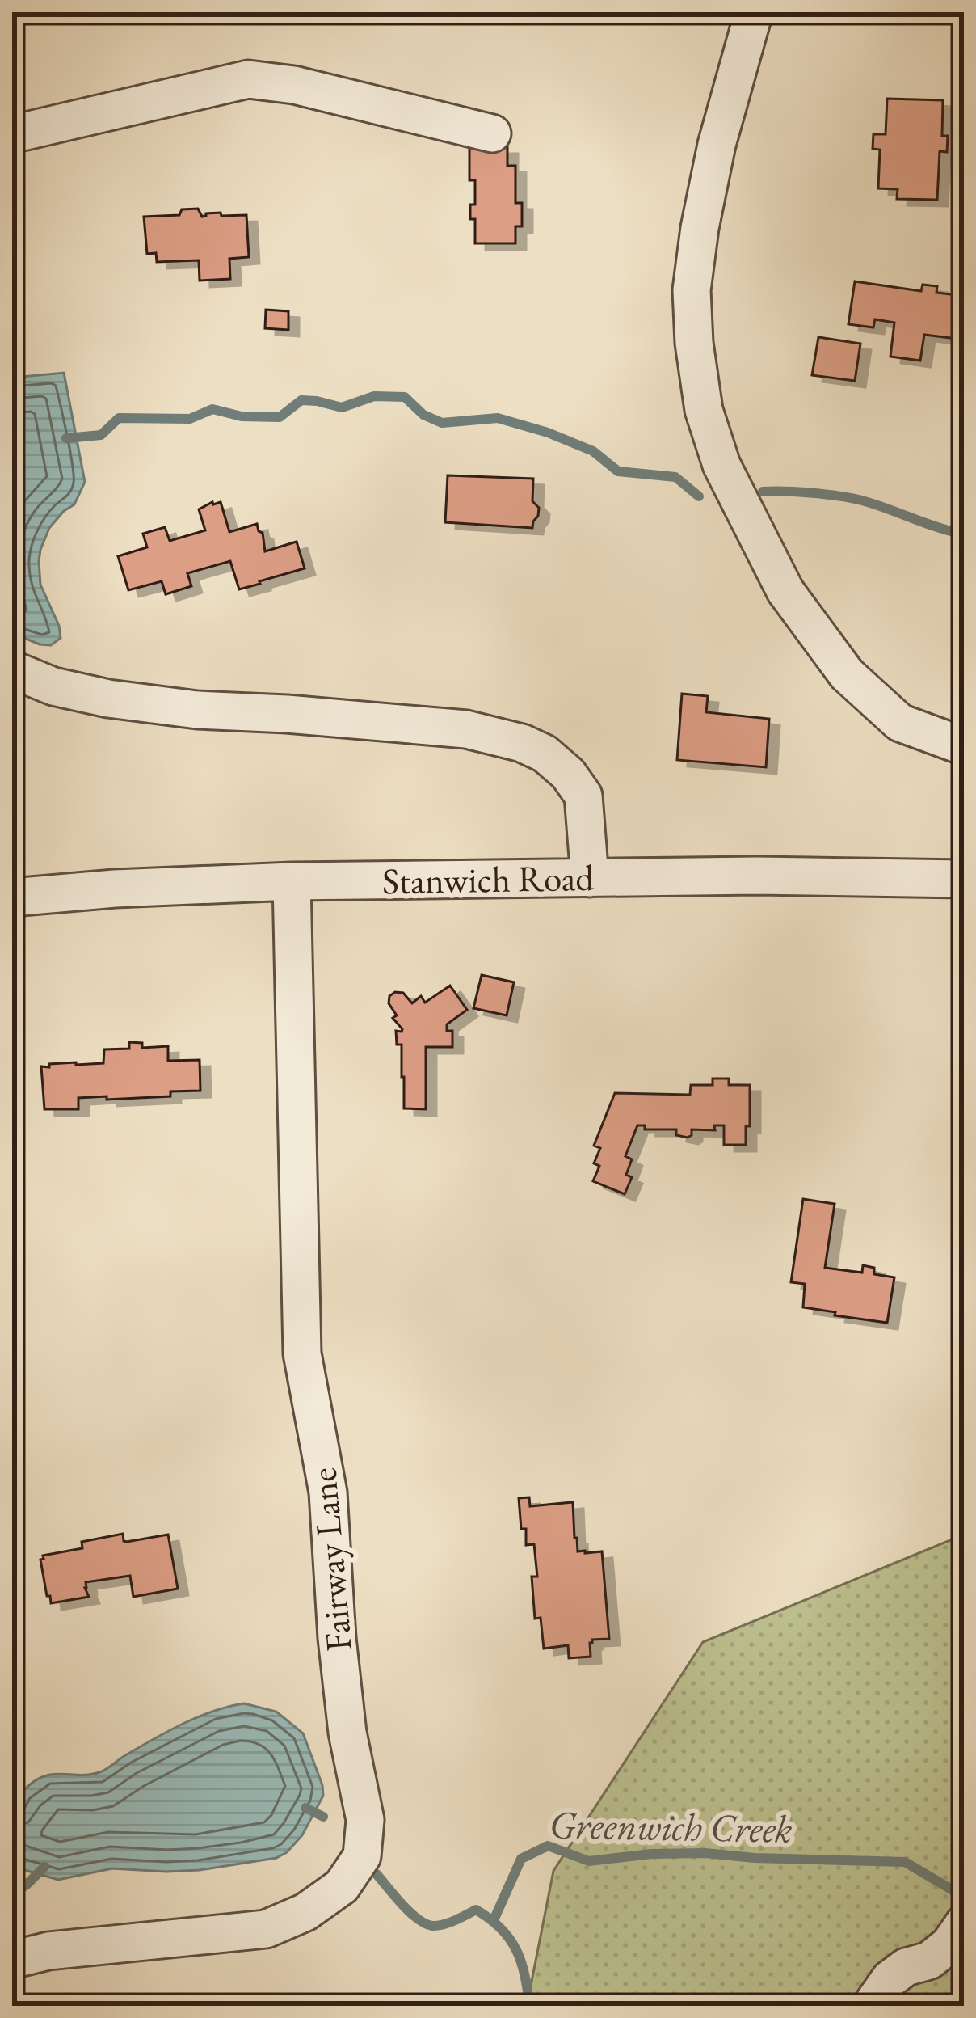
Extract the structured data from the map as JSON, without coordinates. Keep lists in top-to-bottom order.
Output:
{
  "streets": {
    "street": ["Stanwich Road", "Fairway Lane"]
  },
  "crossings": [
    ["Stanwich Road", "Fairway Lane"]
  ],
  "water": ["Greenwich Creek"]
}
